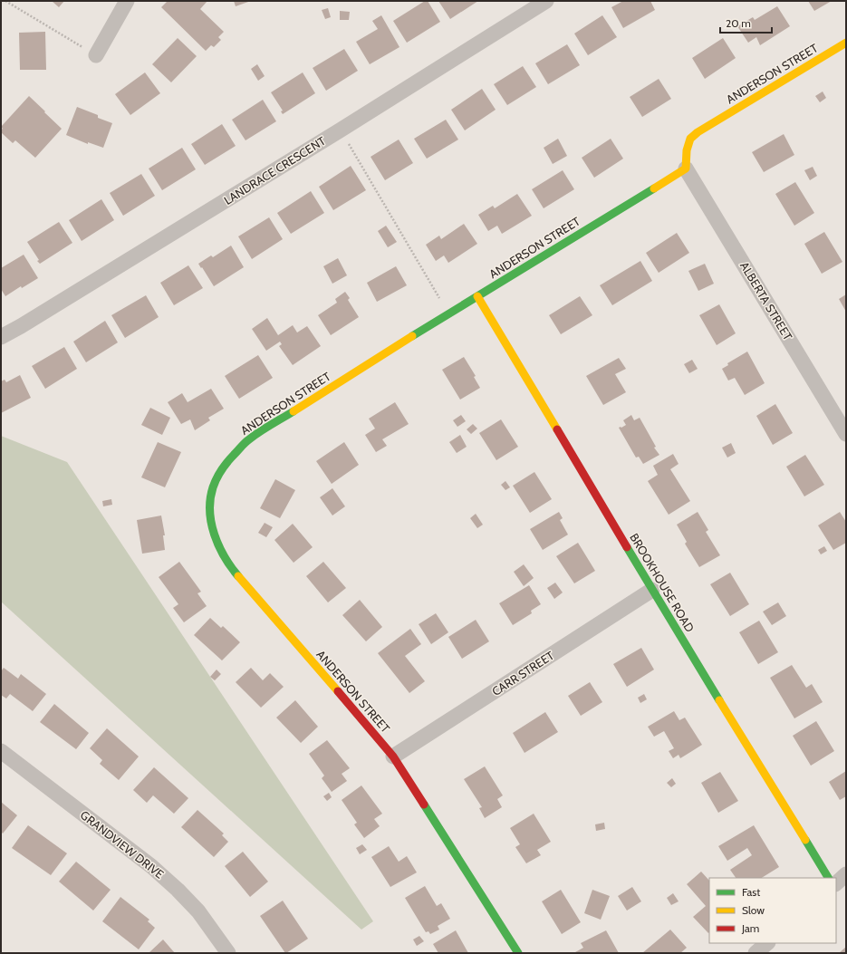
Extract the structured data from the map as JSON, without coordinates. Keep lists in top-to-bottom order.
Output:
{
  "streets": {
    "street": [
      "ANDERSON STREET",
      "LANDRACE CRESCENT",
      "ALBERTA STREET",
      "BROOKHOUSE ROAD",
      "CARR STREET",
      "GRANDVIEW DRIVE"
    ]
  },
  "crossings": [
    ["ANDERSON STREET", "ALBERTA STREET"],
    ["ANDERSON STREET", "BROOKHOUSE ROAD"],
    ["ANDERSON STREET", "CARR STREET"],
    ["BROOKHOUSE ROAD", "CARR STREET"]
  ],
  "legend": ["Fast", "Slow", "Jam"],
  "scale_bar": "20 m"
}
